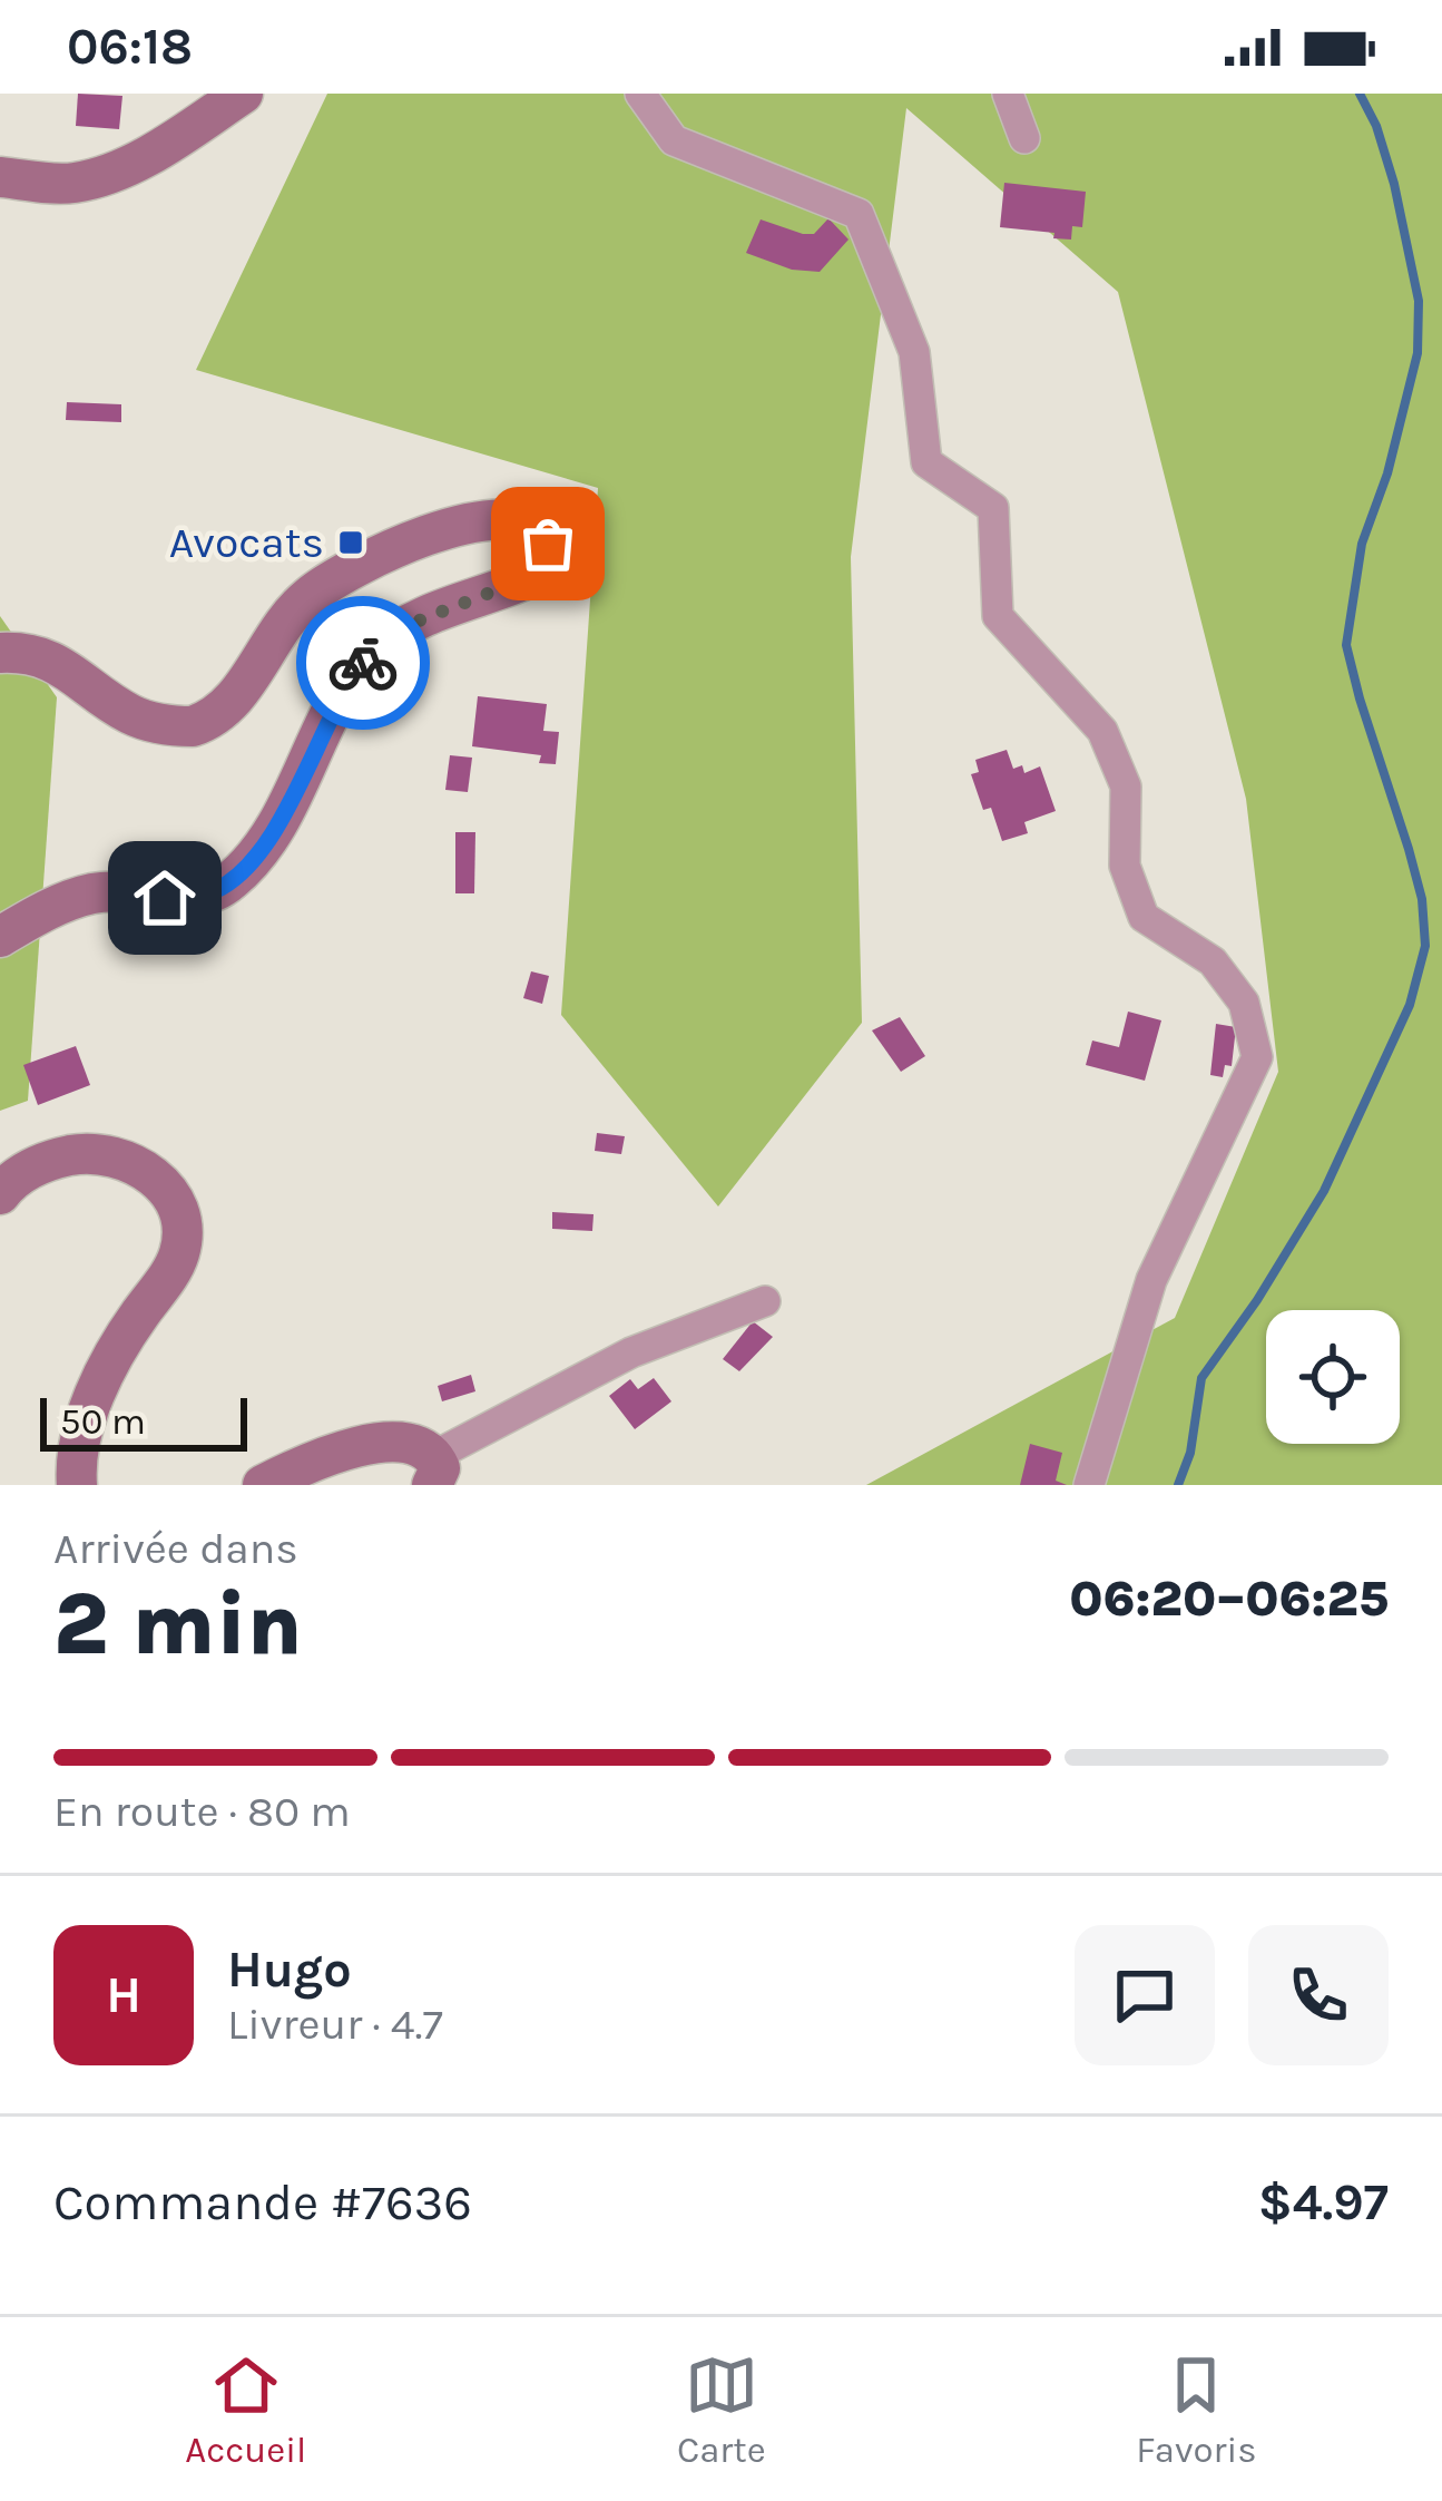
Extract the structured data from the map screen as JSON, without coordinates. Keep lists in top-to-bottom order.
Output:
{
  "places": {
    "transit": ["Avocats"]
  },
  "scale_bar": "50 m",
  "page": {
    "status": "06:18",
    "scale": "50 m",
    "heading": ["2 min", "Arrivée dans", "06:20–06:25"],
    "panel": [
      "Hugo",
      "Livreur · 4.7",
      "Commande #7636",
      "$4.97"
    ],
    "bar": "En route · 80 m",
    "round": "H",
    "tabs": ["Accueil", "Carte", "Favoris"]
  }
}
